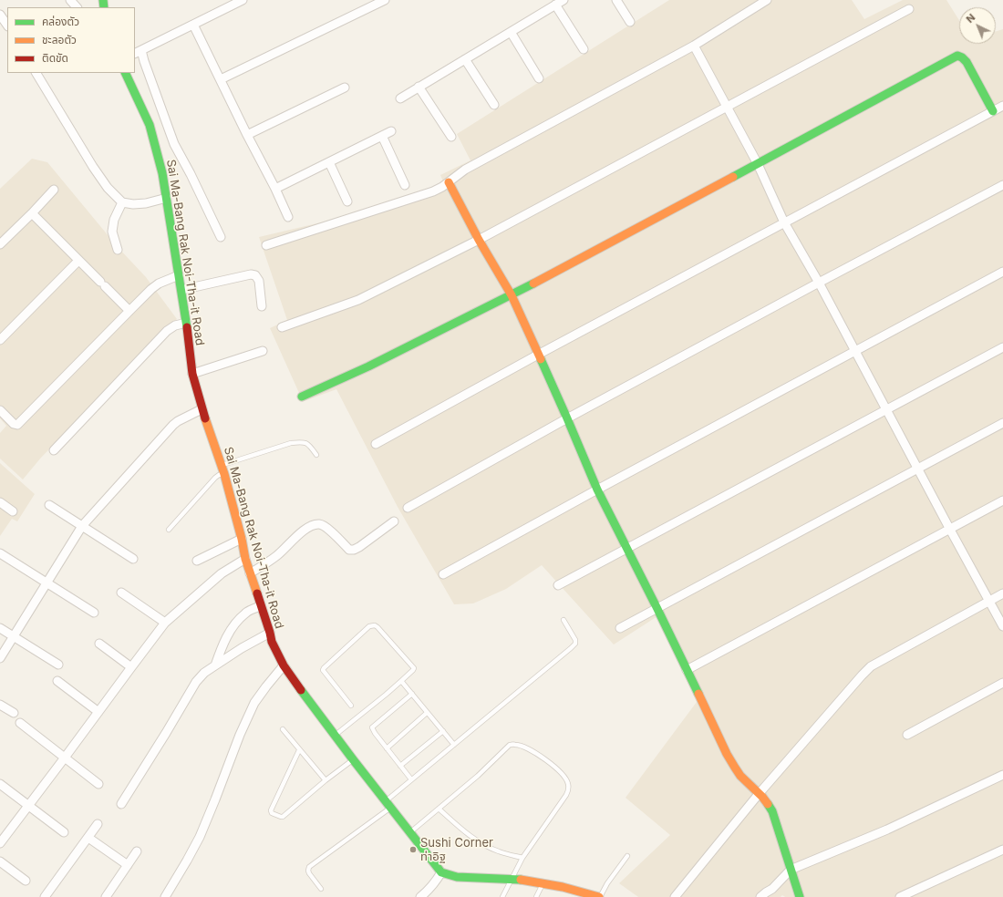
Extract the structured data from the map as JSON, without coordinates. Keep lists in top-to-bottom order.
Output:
{
  "streets": {
    "street": ["Sai Ma-Bang Rak Noi-Tha-it Road"]
  },
  "places": ["Sushi Corner ท่าอิฐ"],
  "legend": ["คล่องตัว", "ชะลอตัว", "ติดขัด"],
  "north": "top left"
}
